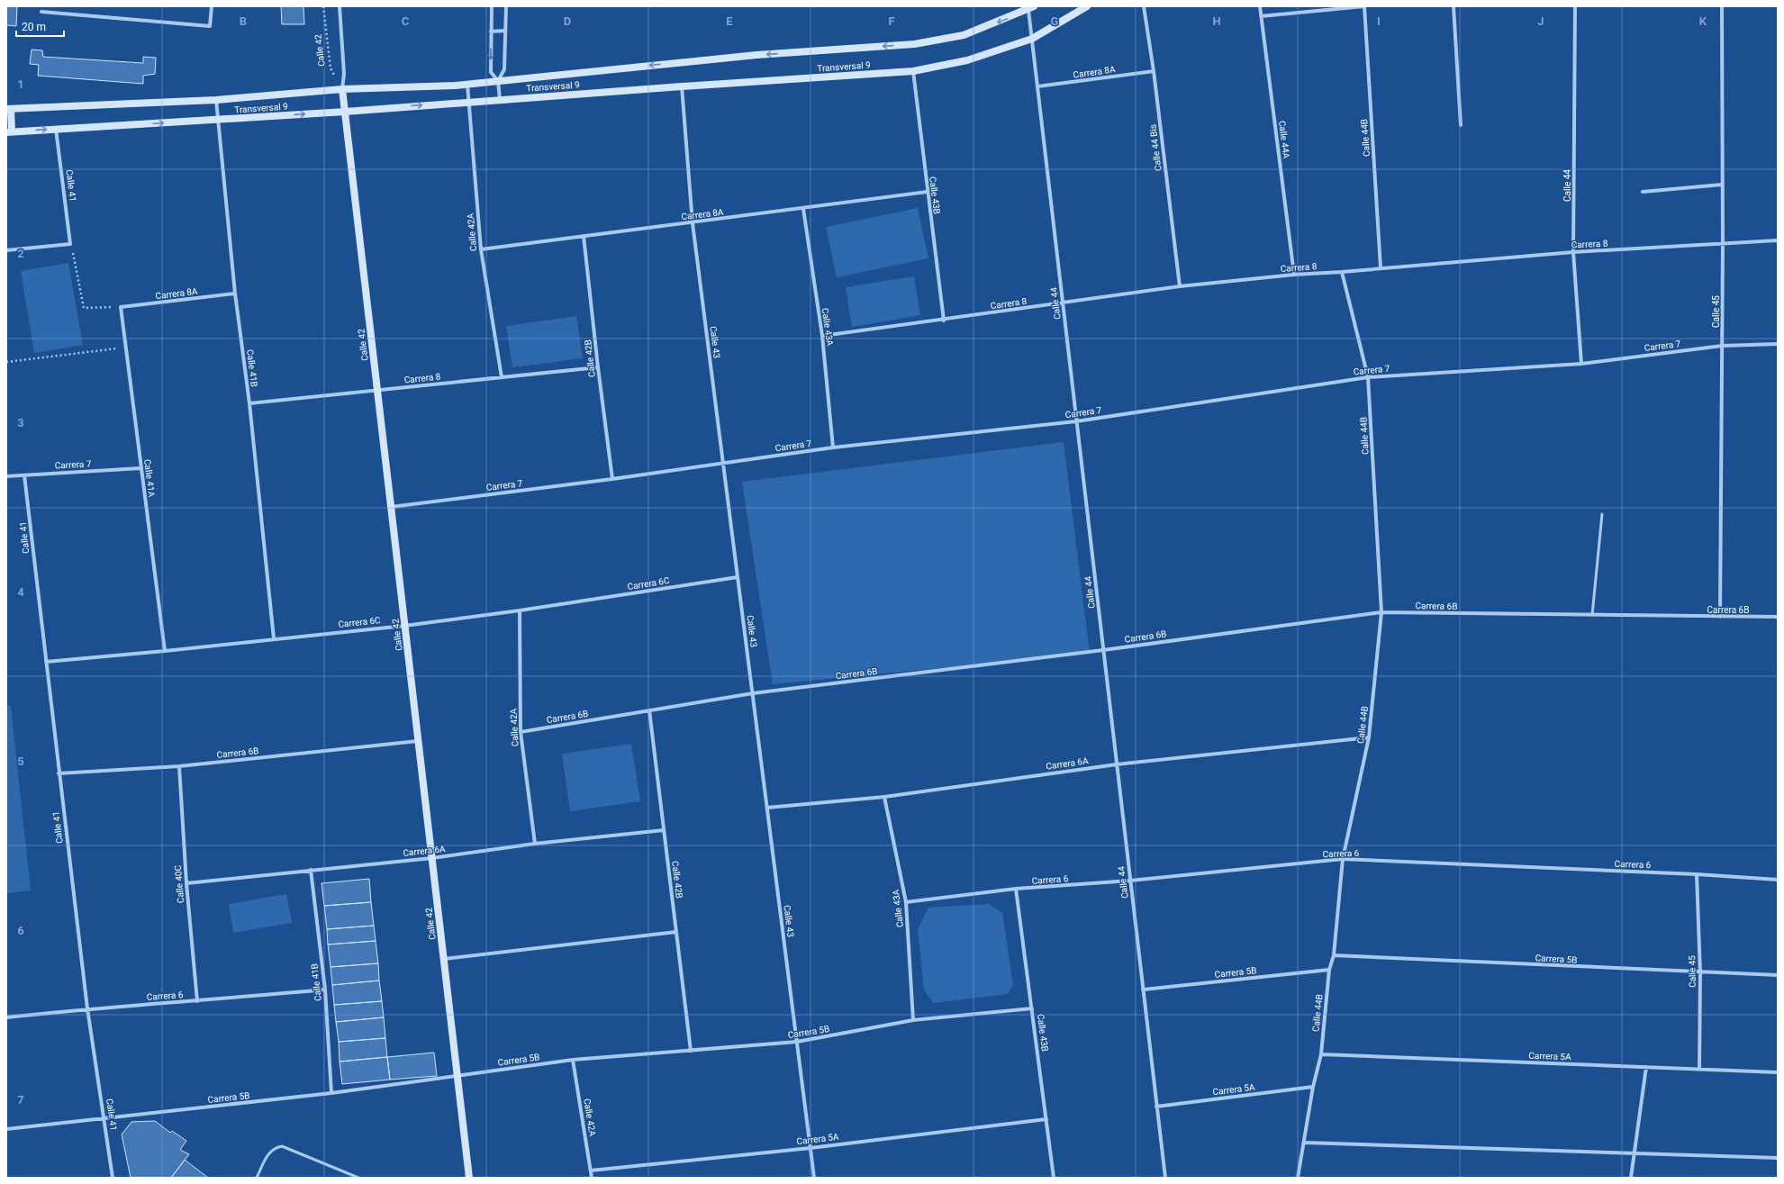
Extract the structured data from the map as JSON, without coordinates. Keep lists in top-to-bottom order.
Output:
{
  "streets": {
    "street": [
      "Calle 42",
      "Transversal 9",
      "Carrera 8A",
      "Calle 44B",
      "Calle 44A",
      "Calle 44 Bis",
      "Calle 41",
      "Calle 44",
      "Calle 43B",
      "Calle 42A",
      "Carrera 8",
      "Calle 45",
      "Calle 43A",
      "Calle 43",
      "Carrera 7",
      "Calle 42B",
      "Calle 41B",
      "Calle 41A",
      "Carrera 6C",
      "Carrera 6B",
      "Carrera 6A",
      "Carrera 6",
      "Calle 40C",
      "Carrera 5B",
      "Carrera 5A"
    ]
  },
  "crossings": [
    ["Calle 42", "Transversal 9"],
    ["Calle 42", "Carrera 8"],
    ["Calle 42", "Carrera 7"],
    ["Calle 42", "Carrera 6C"],
    ["Calle 42", "Carrera 6B"],
    ["Calle 42", "Carrera 6A"],
    ["Calle 42", "Carrera 5B"],
    ["Transversal 9", "Calle 41"],
    ["Transversal 9", "Calle 44"],
    ["Transversal 9", "Calle 43B"],
    ["Transversal 9", "Calle 42A"],
    ["Transversal 9", "Calle 43"],
    ["Transversal 9", "Calle 41B"],
    ["Carrera 8A", "Calle 44 Bis"],
    ["Carrera 8A", "Calle 44"],
    ["Carrera 8A", "Calle 43B"],
    ["Carrera 8A", "Calle 42A"],
    ["Carrera 8A", "Calle 43A"],
    ["Carrera 8A", "Calle 43"],
    ["Carrera 8A", "Calle 42B"],
    ["Carrera 8A", "Calle 41B"],
    ["Carrera 8A", "Calle 41A"],
    ["Calle 44B", "Carrera 8"],
    ["Calle 44B", "Carrera 7"],
    ["Calle 44B", "Carrera 6B"],
    ["Calle 44B", "Carrera 6A"],
    ["Calle 44B", "Carrera 6"],
    ["Calle 44B", "Carrera 5B"],
    ["Calle 44B", "Carrera 5A"],
    ["Calle 44A", "Carrera 8"],
    ["Calle 44 Bis", "Carrera 8"],
    ["Calle 41", "Carrera 7"],
    ["Calle 41", "Carrera 6C"],
    ["Calle 41", "Carrera 6B"],
    ["Calle 41", "Carrera 6"],
    ["Calle 41", "Carrera 5B"],
    ["Calle 44", "Carrera 8"],
    ["Calle 44", "Carrera 7"],
    ["Calle 44", "Carrera 6B"],
    ["Calle 44", "Carrera 6A"],
    ["Calle 44", "Carrera 6"],
    ["Calle 44", "Carrera 5B"],
    ["Calle 44", "Carrera 5A"],
    ["Calle 43B", "Carrera 8"],
    ["Calle 43B", "Carrera 6"],
    ["Calle 43B", "Carrera 5B"],
    ["Calle 43B", "Carrera 5A"],
    ["Calle 42A", "Carrera 8"],
    ["Calle 42A", "Carrera 6C"],
    ["Calle 42A", "Carrera 6B"],
    ["Calle 42A", "Carrera 6A"],
    ["Calle 42A", "Carrera 5B"],
    ["Calle 42A", "Carrera 5A"],
    ["Carrera 8", "Calle 45"],
    ["Carrera 8", "Calle 43A"],
    ["Carrera 8", "Calle 42B"],
    ["Carrera 8", "Calle 41B"],
    ["Calle 45", "Carrera 7"],
    ["Calle 45", "Carrera 6B"],
    ["Calle 45", "Carrera 6"],
    ["Calle 45", "Carrera 5B"],
    ["Calle 45", "Carrera 5A"],
    ["Calle 43A", "Carrera 7"],
    ["Calle 43A", "Carrera 6A"],
    ["Calle 43A", "Carrera 6"],
    ["Calle 43A", "Carrera 5B"],
    ["Calle 43", "Carrera 7"],
    ["Calle 43", "Carrera 6C"],
    ["Calle 43", "Carrera 6B"],
    ["Calle 43", "Carrera 6A"],
    ["Calle 43", "Carrera 5B"],
    ["Calle 43", "Carrera 5A"],
    ["Carrera 7", "Calle 42B"],
    ["Carrera 7", "Calle 41A"],
    ["Calle 42B", "Carrera 6B"],
    ["Calle 42B", "Carrera 6A"],
    ["Calle 42B", "Carrera 5B"],
    ["Calle 41B", "Carrera 6C"],
    ["Calle 41B", "Carrera 6A"],
    ["Calle 41B", "Carrera 6"],
    ["Calle 41B", "Carrera 5B"],
    ["Calle 41A", "Carrera 6C"],
    ["Carrera 6B", "Calle 40C"],
    ["Carrera 6A", "Calle 40C"],
    ["Carrera 6", "Calle 40C"]
  ],
  "scale_bar": "20 m",
  "grid": {
    "columns": [
      "B",
      "C",
      "D",
      "E",
      "F",
      "G",
      "H",
      "I",
      "J",
      "K"
    ],
    "rows": [
      "1",
      "2",
      "3",
      "4",
      "5",
      "6",
      "7"
    ]
  }
}
